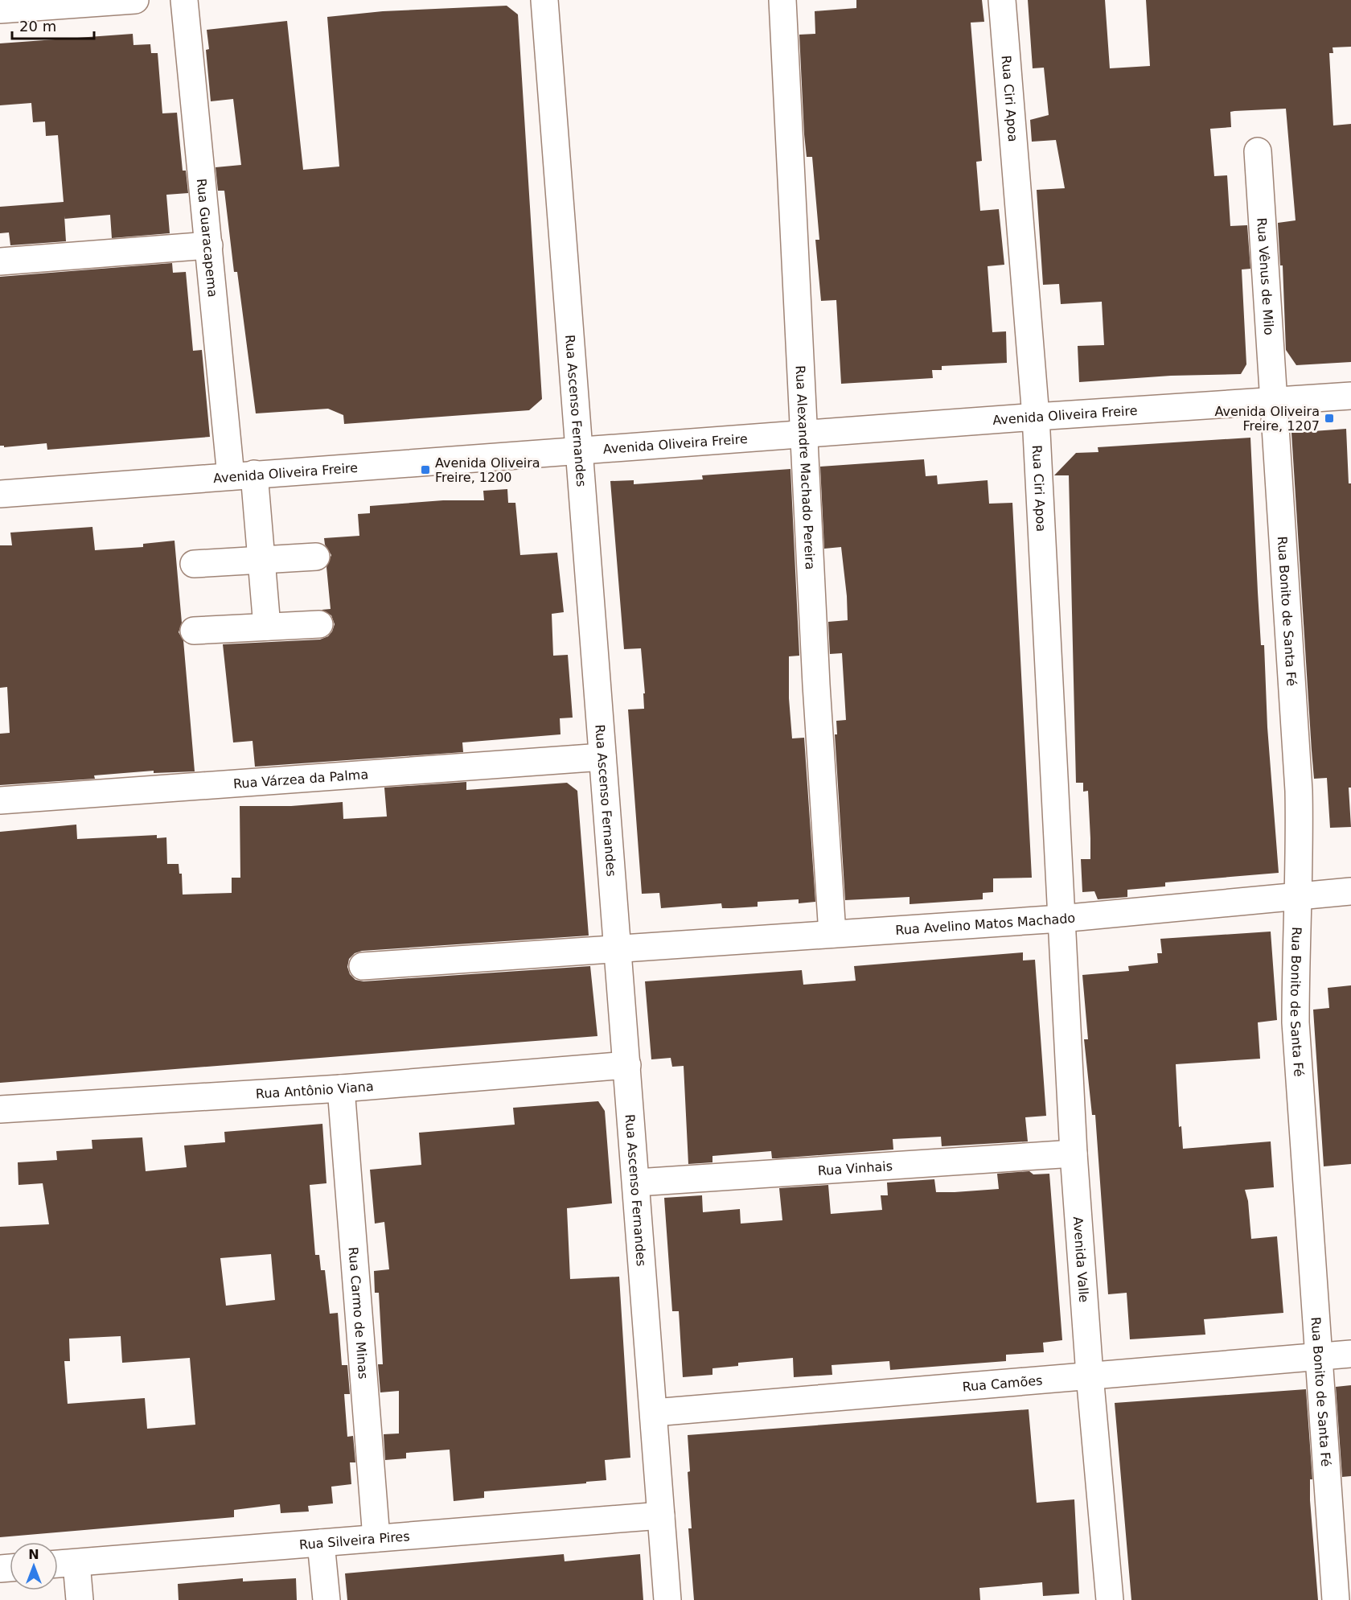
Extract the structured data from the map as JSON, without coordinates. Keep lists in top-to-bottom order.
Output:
{
  "streets": {
    "street": [
      "Rua Ciri Apoa",
      "Rua Guaracapema",
      "Rua Vênus de Milo",
      "Rua Ascenso Fernandes",
      "Avenida Oliveira Freire",
      "Rua Alexandre Machado Pereira",
      "Rua Bonito de Santa Fé",
      "Rua Várzea da Palma",
      "Rua Avelino Matos Machado",
      "Rua Antônio Viana",
      "Rua Vinhais",
      "Avenida Valle",
      "Rua Carmo de Minas",
      "Rua Camões",
      "Rua Silveira Pires"
    ]
  },
  "crossings": [
    ["Rua Ciri Apoa", "Avenida Oliveira Freire"],
    ["Rua Ciri Apoa", "Rua Avelino Matos Machado"],
    ["Rua Ciri Apoa", "Avenida Valle"],
    ["Rua Guaracapema", "Avenida Oliveira Freire"],
    ["Rua Vênus de Milo", "Avenida Oliveira Freire"],
    ["Rua Vênus de Milo", "Rua Bonito de Santa Fé"],
    ["Rua Ascenso Fernandes", "Avenida Oliveira Freire"],
    ["Rua Ascenso Fernandes", "Rua Várzea da Palma"],
    ["Rua Ascenso Fernandes", "Rua Avelino Matos Machado"],
    ["Rua Ascenso Fernandes", "Rua Antônio Viana"],
    ["Rua Ascenso Fernandes", "Rua Vinhais"],
    ["Rua Ascenso Fernandes", "Rua Camões"],
    ["Rua Ascenso Fernandes", "Rua Silveira Pires"],
    ["Avenida Oliveira Freire", "Rua Alexandre Machado Pereira"],
    ["Avenida Oliveira Freire", "Rua Bonito de Santa Fé"],
    ["Rua Alexandre Machado Pereira", "Rua Avelino Matos Machado"],
    ["Rua Bonito de Santa Fé", "Rua Avelino Matos Machado"],
    ["Rua Bonito de Santa Fé", "Rua Camões"],
    ["Rua Avelino Matos Machado", "Avenida Valle"],
    ["Rua Antônio Viana", "Rua Carmo de Minas"],
    ["Rua Vinhais", "Avenida Valle"],
    ["Avenida Valle", "Rua Camões"],
    ["Rua Carmo de Minas", "Rua Silveira Pires"]
  ],
  "places": {
    "transit": ["Avenida Oliveira Freire, 1207", "Avenida Oliveira Freire, 1200"]
  },
  "scale_bar": "20 m",
  "north": "top"
}
